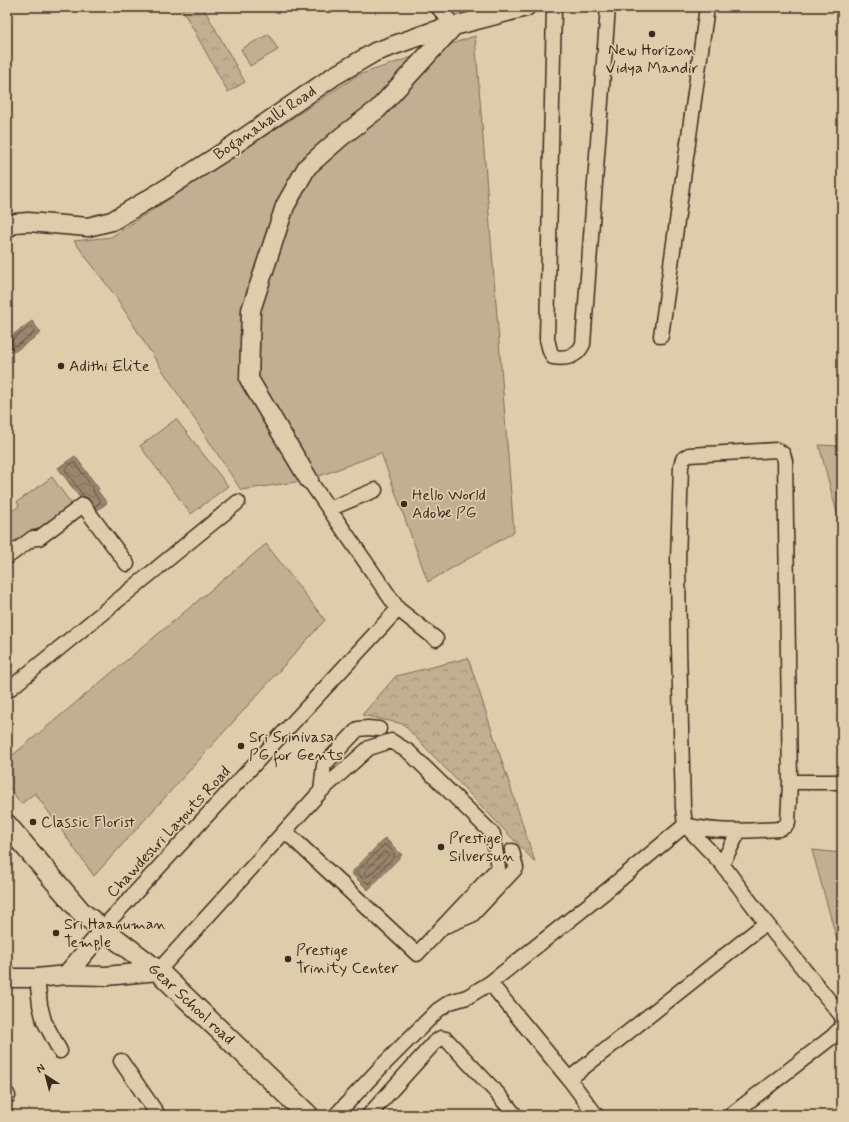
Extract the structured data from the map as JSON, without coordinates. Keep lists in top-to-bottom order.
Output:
{
  "streets": {
    "main road": ["Gear School road"],
    "street": ["Boganahalli Road", "Chawdeshri Layouts Road"]
  },
  "crossings": [
    ["Chawdeshri Layouts Road", "Gear School road"]
  ],
  "places": [
    "New Horizon Vidya Mandir",
    "Adithi Elite",
    "Hello World Adobe PG",
    "Sri Srinivasa PG for Gents",
    "Classic Florist",
    "Prestige Silversun",
    "Sri Haanuman Temple",
    "Prestige Trinity Center"
  ],
  "north": "top left"
}
